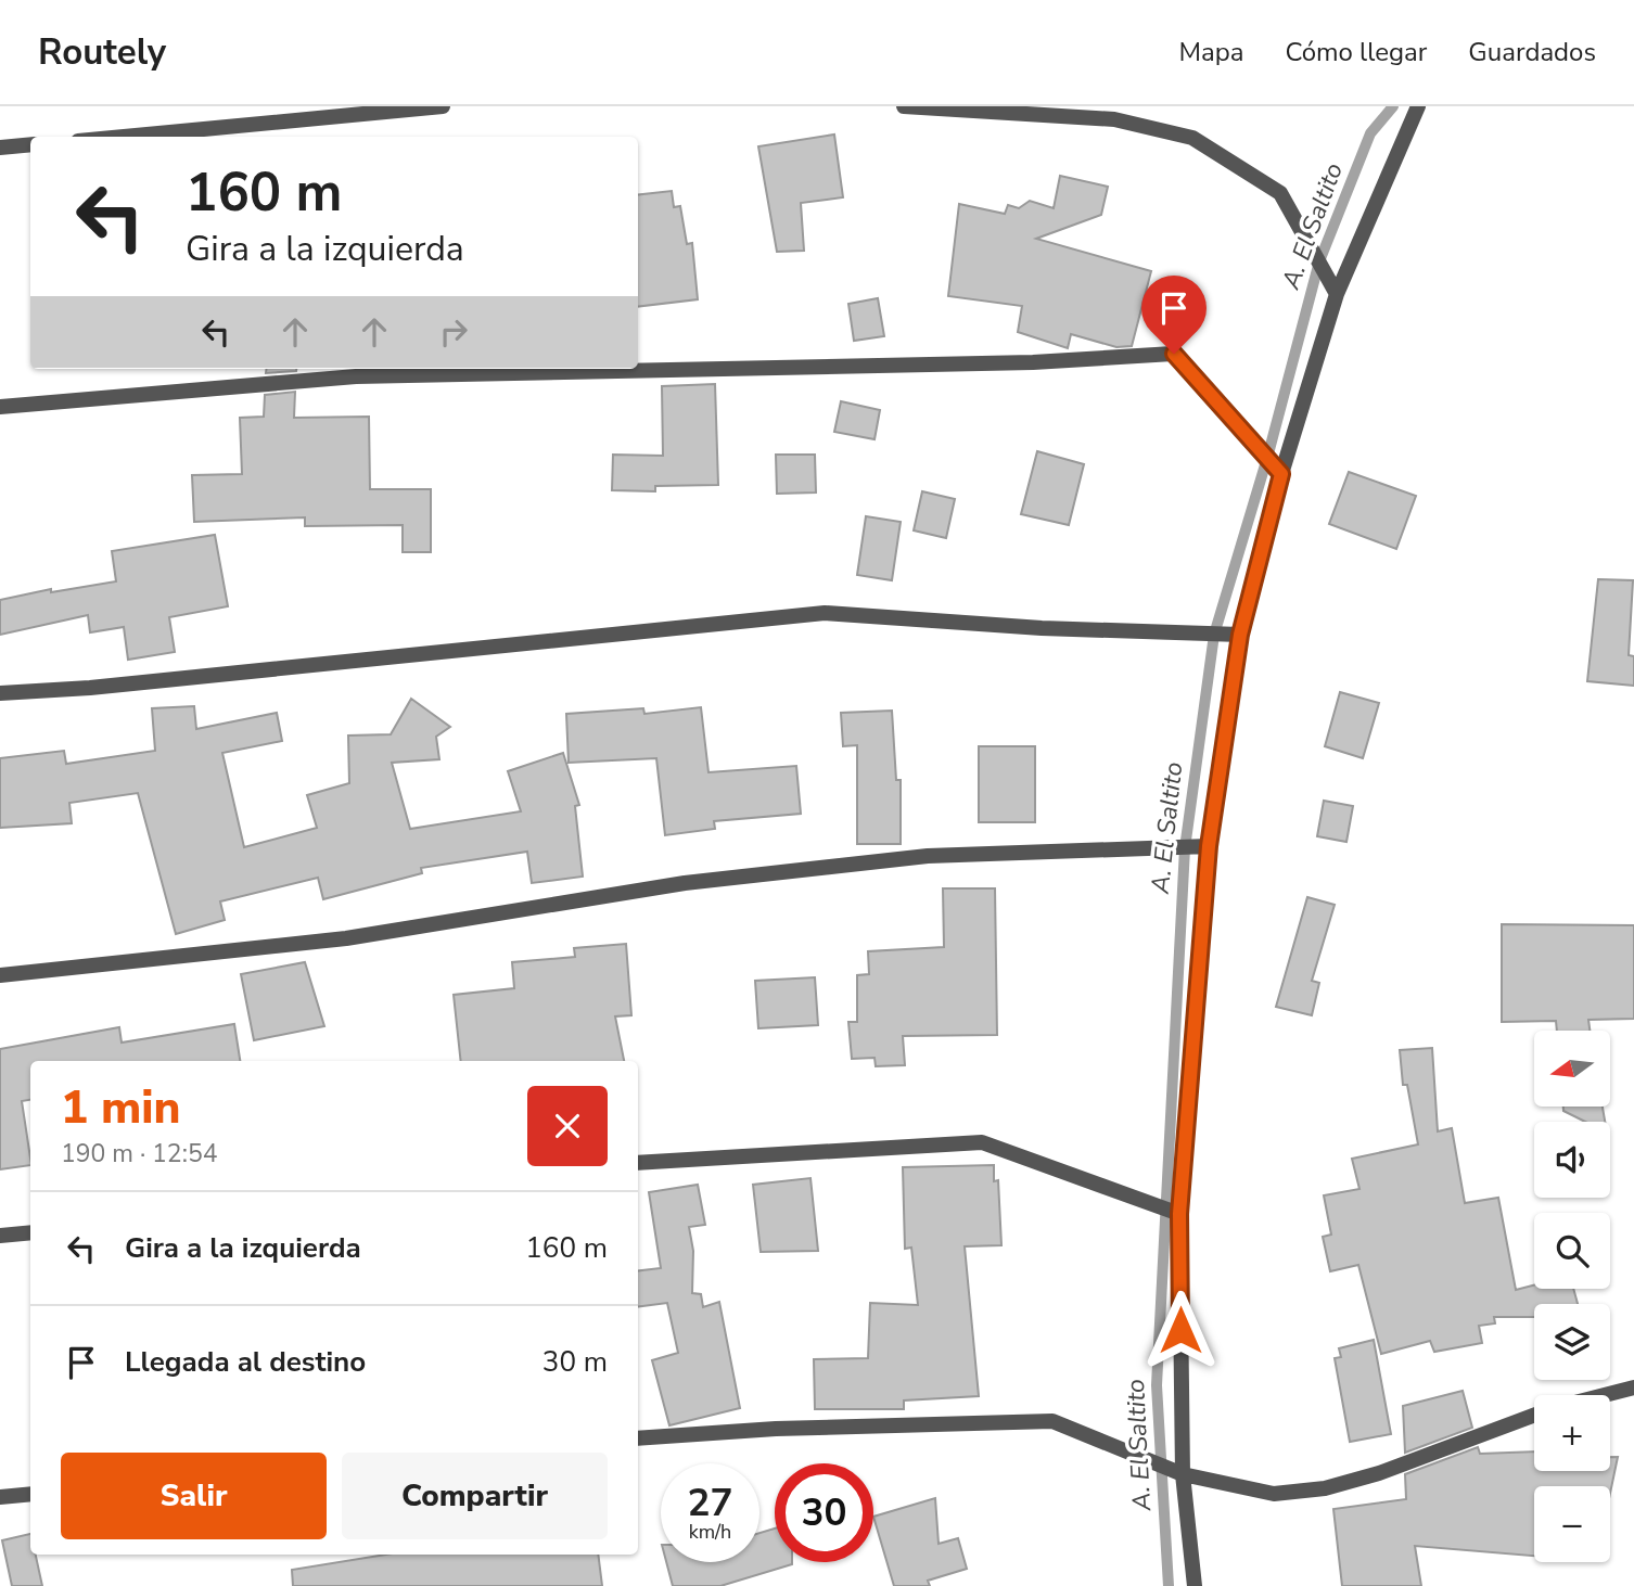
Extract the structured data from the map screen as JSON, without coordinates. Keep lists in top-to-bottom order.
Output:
{
  "water": ["A. El Saltito"],
  "north": "left",
  "page": {
    "header": "Routely",
    "nav": ["Mapa", "Cómo llegar", "Guardados"],
    "turn": ["160 m", "Gira a la izquierda"],
    "map_buttons": ["+", "−"],
    "heading": ["1 min", "190 m · 12:54"],
    "list": [
      {
        "name": "Gira a la izquierda",
        "value": "160 m"
      },
      {
        "name": "Llegada al destino",
        "value": "30 m"
      }
    ],
    "buttons": ["Salir", "Compartir"],
    "speed": "27 km/h",
    "limit": "30"
  }
}
